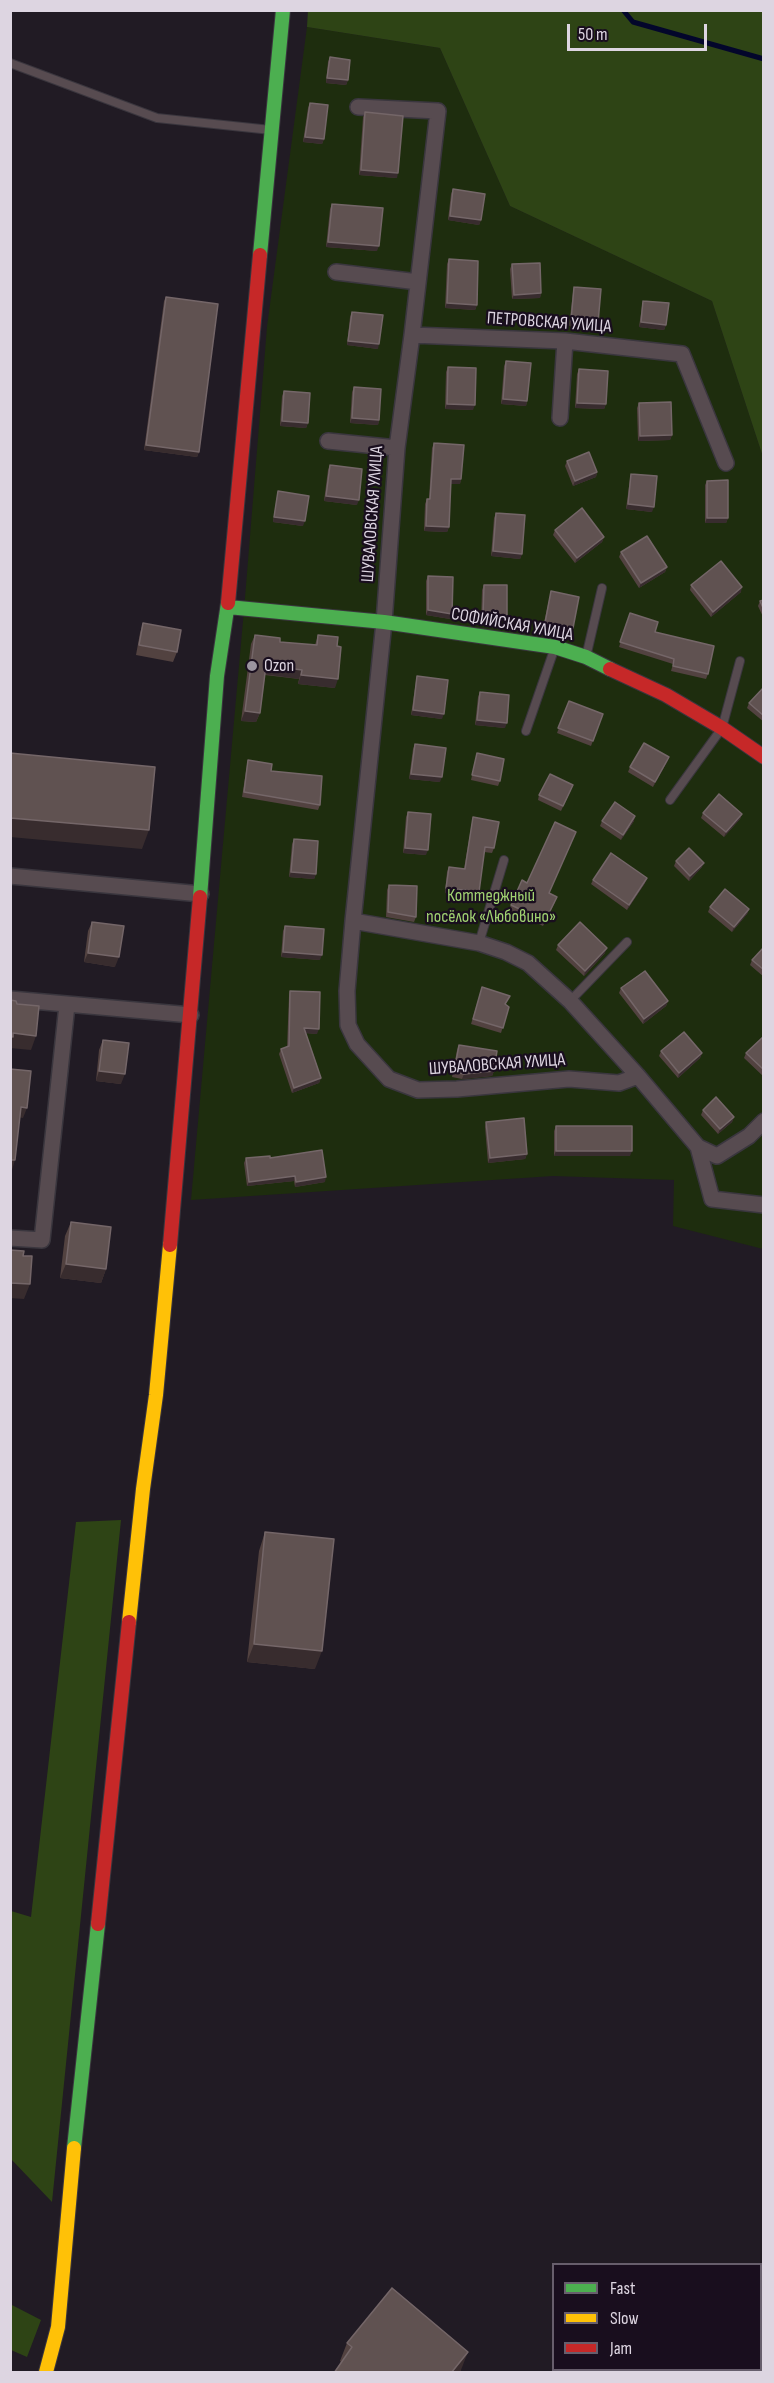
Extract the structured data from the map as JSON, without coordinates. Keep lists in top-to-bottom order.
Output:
{
  "streets": {
    "street": ["ПЕТРОВСКАЯ УЛИЦА", "ШУВАЛОВСКАЯ УЛИЦА", "СОФИЙСКАЯ УЛИЦА"]
  },
  "crossings": [
    ["ПЕТРОВСКАЯ УЛИЦА", "ШУВАЛОВСКАЯ УЛИЦА"],
    ["ШУВАЛОВСКАЯ УЛИЦА", "СОФИЙСКАЯ УЛИЦА"]
  ],
  "parks": ["Коттеджный посёлок «Любовино»"],
  "places": ["Ozon"],
  "legend": ["Fast", "Slow", "Jam"],
  "scale_bar": "50 m"
}
